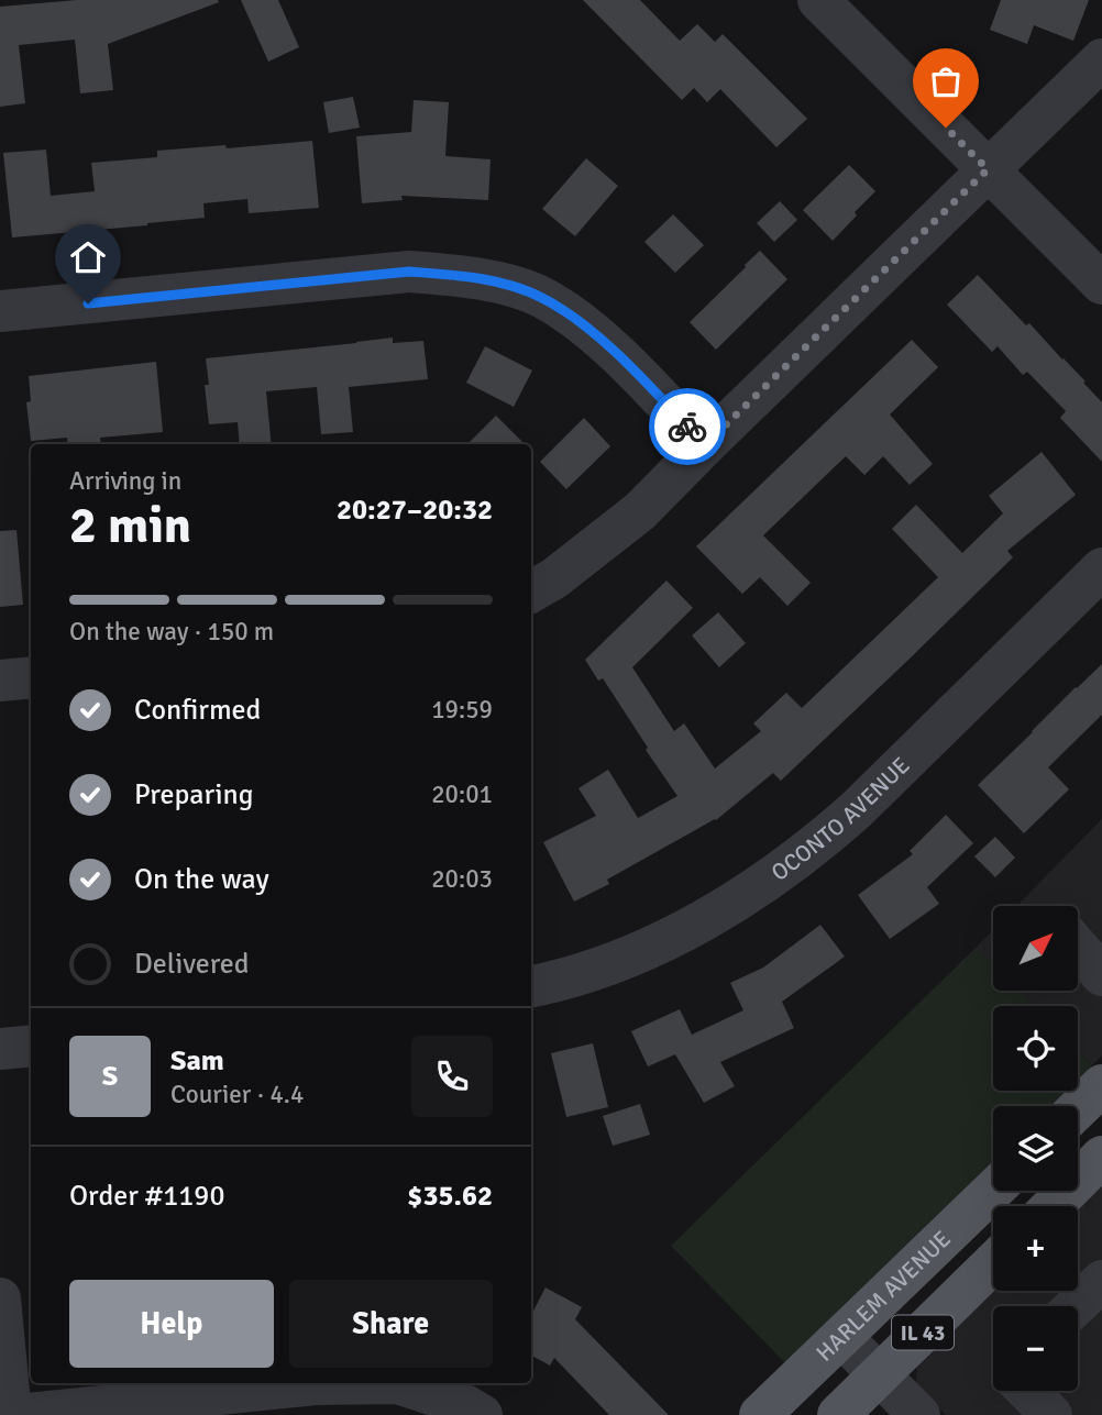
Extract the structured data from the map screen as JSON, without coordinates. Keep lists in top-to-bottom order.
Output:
{
  "streets": {
    "main road": ["HARLEM AVENUE", "IL 43"],
    "street": ["OCONTO AVENUE"]
  },
  "north": "top right",
  "page": {
    "heading": ["2 min", "Arriving in", "20:27–20:32"],
    "panel": [
      "Sam",
      "Courier · 4.4",
      "Order #1190",
      "$35.62"
    ],
    "bar": "On the way · 150 m",
    "list": [
      ["Confirmed", "19:59"],
      ["Preparing", "20:01"],
      ["On the way", "20:03"],
      "Delivered"
    ],
    "map_buttons": ["+", "−"],
    "round": "S",
    "buttons": ["Help", "Share"]
  }
}
